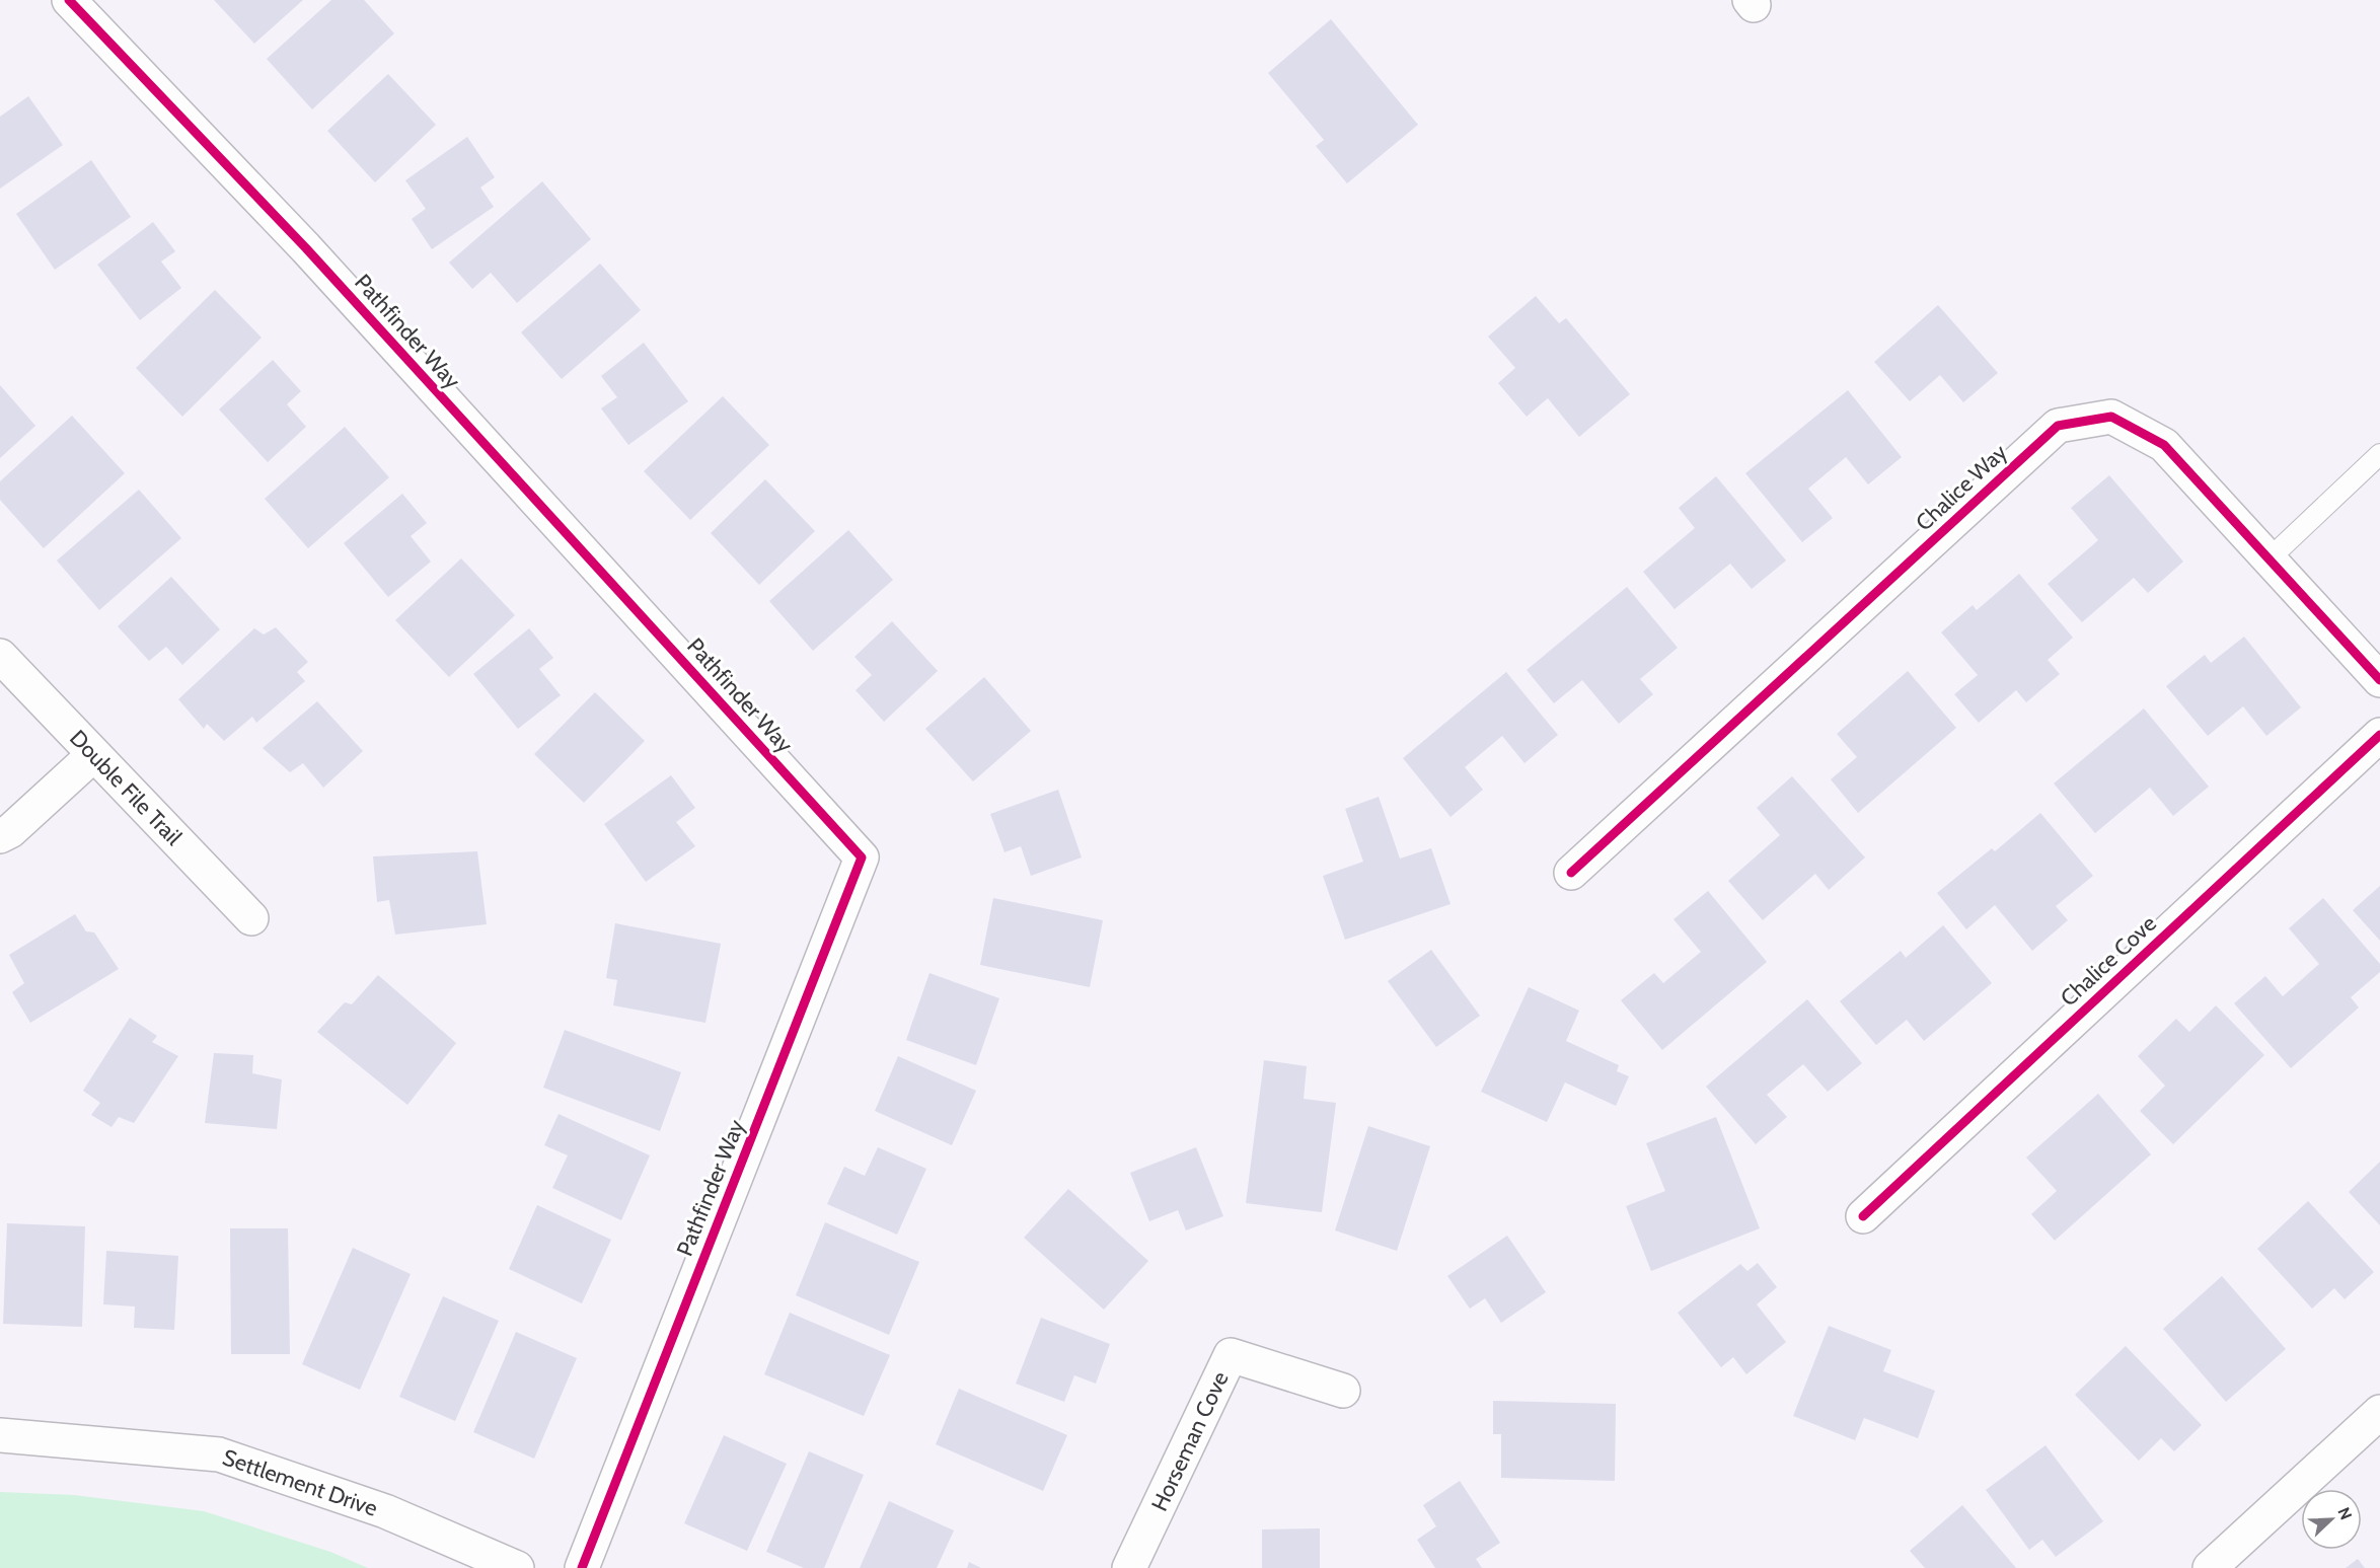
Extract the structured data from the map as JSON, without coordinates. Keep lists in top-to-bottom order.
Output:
{
  "streets": {
    "street": [
      "Pathfinder Way",
      "Chalice Way",
      "Double File Trail",
      "Chalice Cove",
      "Horseman Cove",
      "Settlement Drive"
    ]
  },
  "north": "top right"
}
